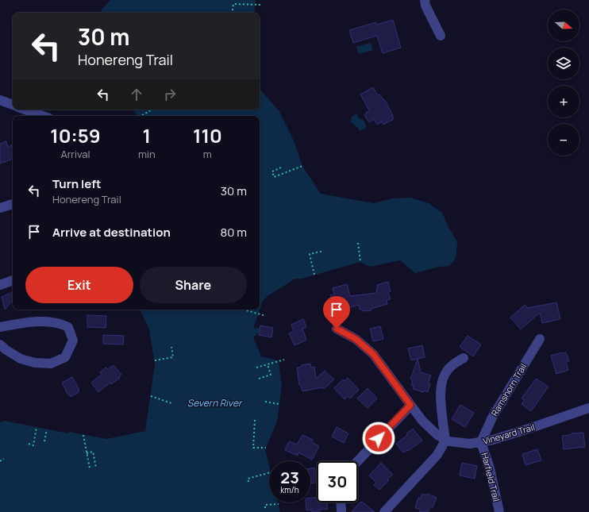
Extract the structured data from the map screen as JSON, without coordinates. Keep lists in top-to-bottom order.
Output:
{
  "streets": {
    "street": ["Ramshorn Trail", "Vineyard Trail", "Harfield Trail"]
  },
  "crossings": [
    ["Ramshorn Trail", "Vineyard Trail"],
    ["Ramshorn Trail", "Harfield Trail"],
    ["Vineyard Trail", "Harfield Trail"]
  ],
  "water": ["Severn River"],
  "north": "right",
  "page": {
    "map_buttons": ["+", "−"],
    "turn": ["30 m", "Honereng Trail"],
    "eta": [
      "10:59",
      "Arrival",
      "1",
      "min",
      "110",
      "m"
    ],
    "list": [
      {
        "name": "Turn left",
        "note": "Honereng Trail",
        "value": "30 m"
      },
      {
        "name": "Arrive at destination",
        "value": "80 m"
      }
    ],
    "buttons": ["Exit", "Share"],
    "speed": "23 km/h",
    "limit": "30"
  }
}
